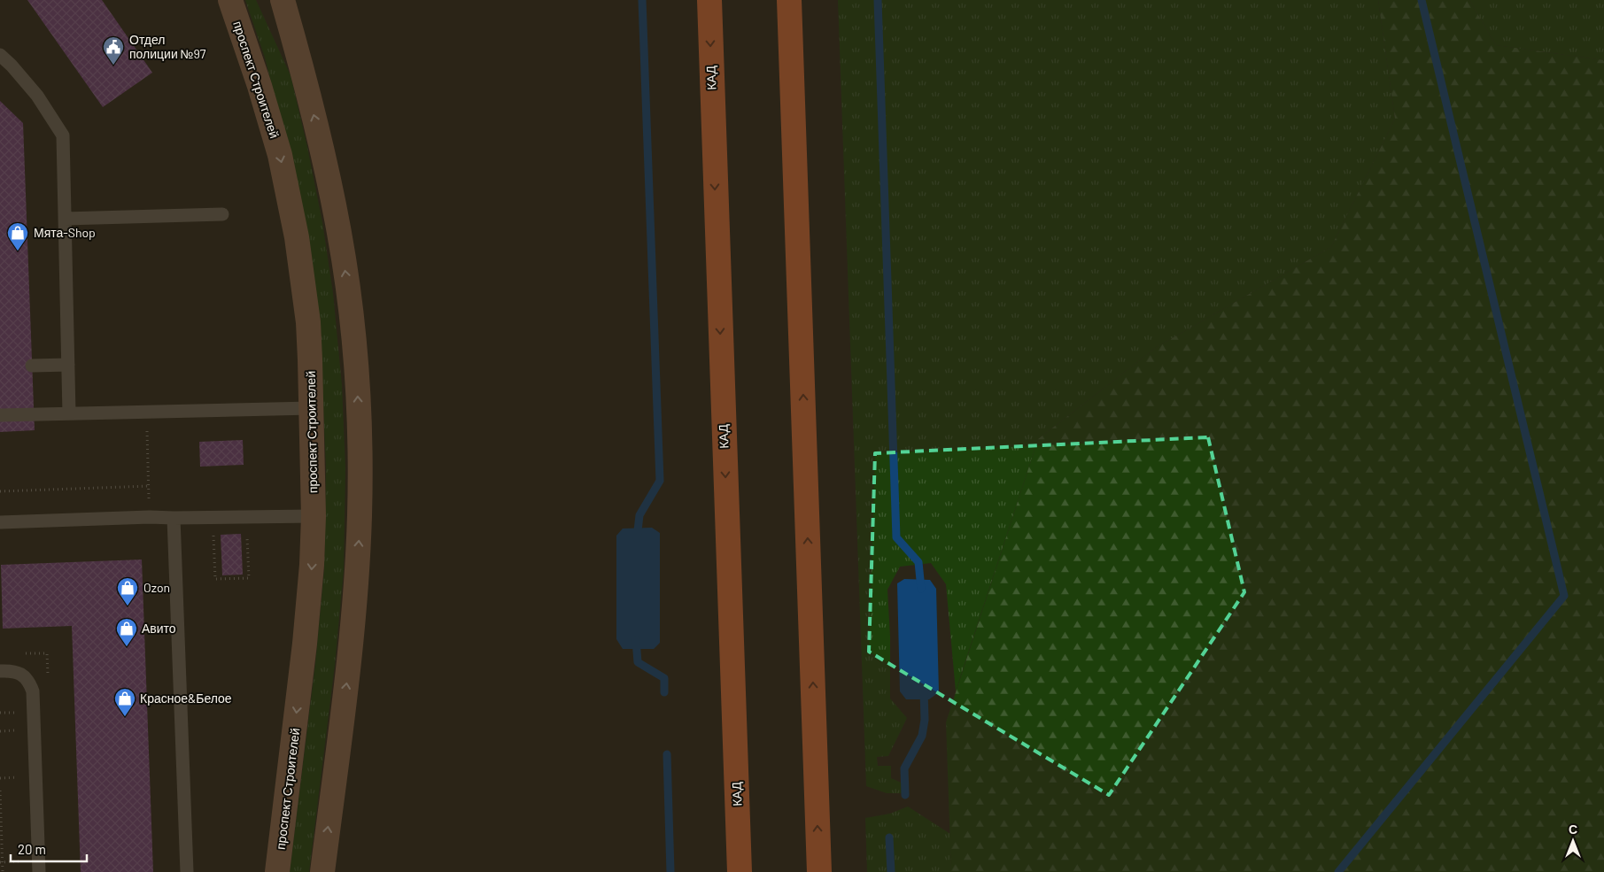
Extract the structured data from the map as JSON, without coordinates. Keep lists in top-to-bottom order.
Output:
{
  "streets": {
    "highway": ["КАД"],
    "street": ["проспект Строителей"]
  },
  "places": {
    "public building": ["Отдел полиции №97"],
    "shop": [
      "Мята-Shop",
      "Ozon",
      "Авито",
      "Красное&Белое"
    ]
  },
  "scale_bar": "20 m",
  "north": "top"
}
